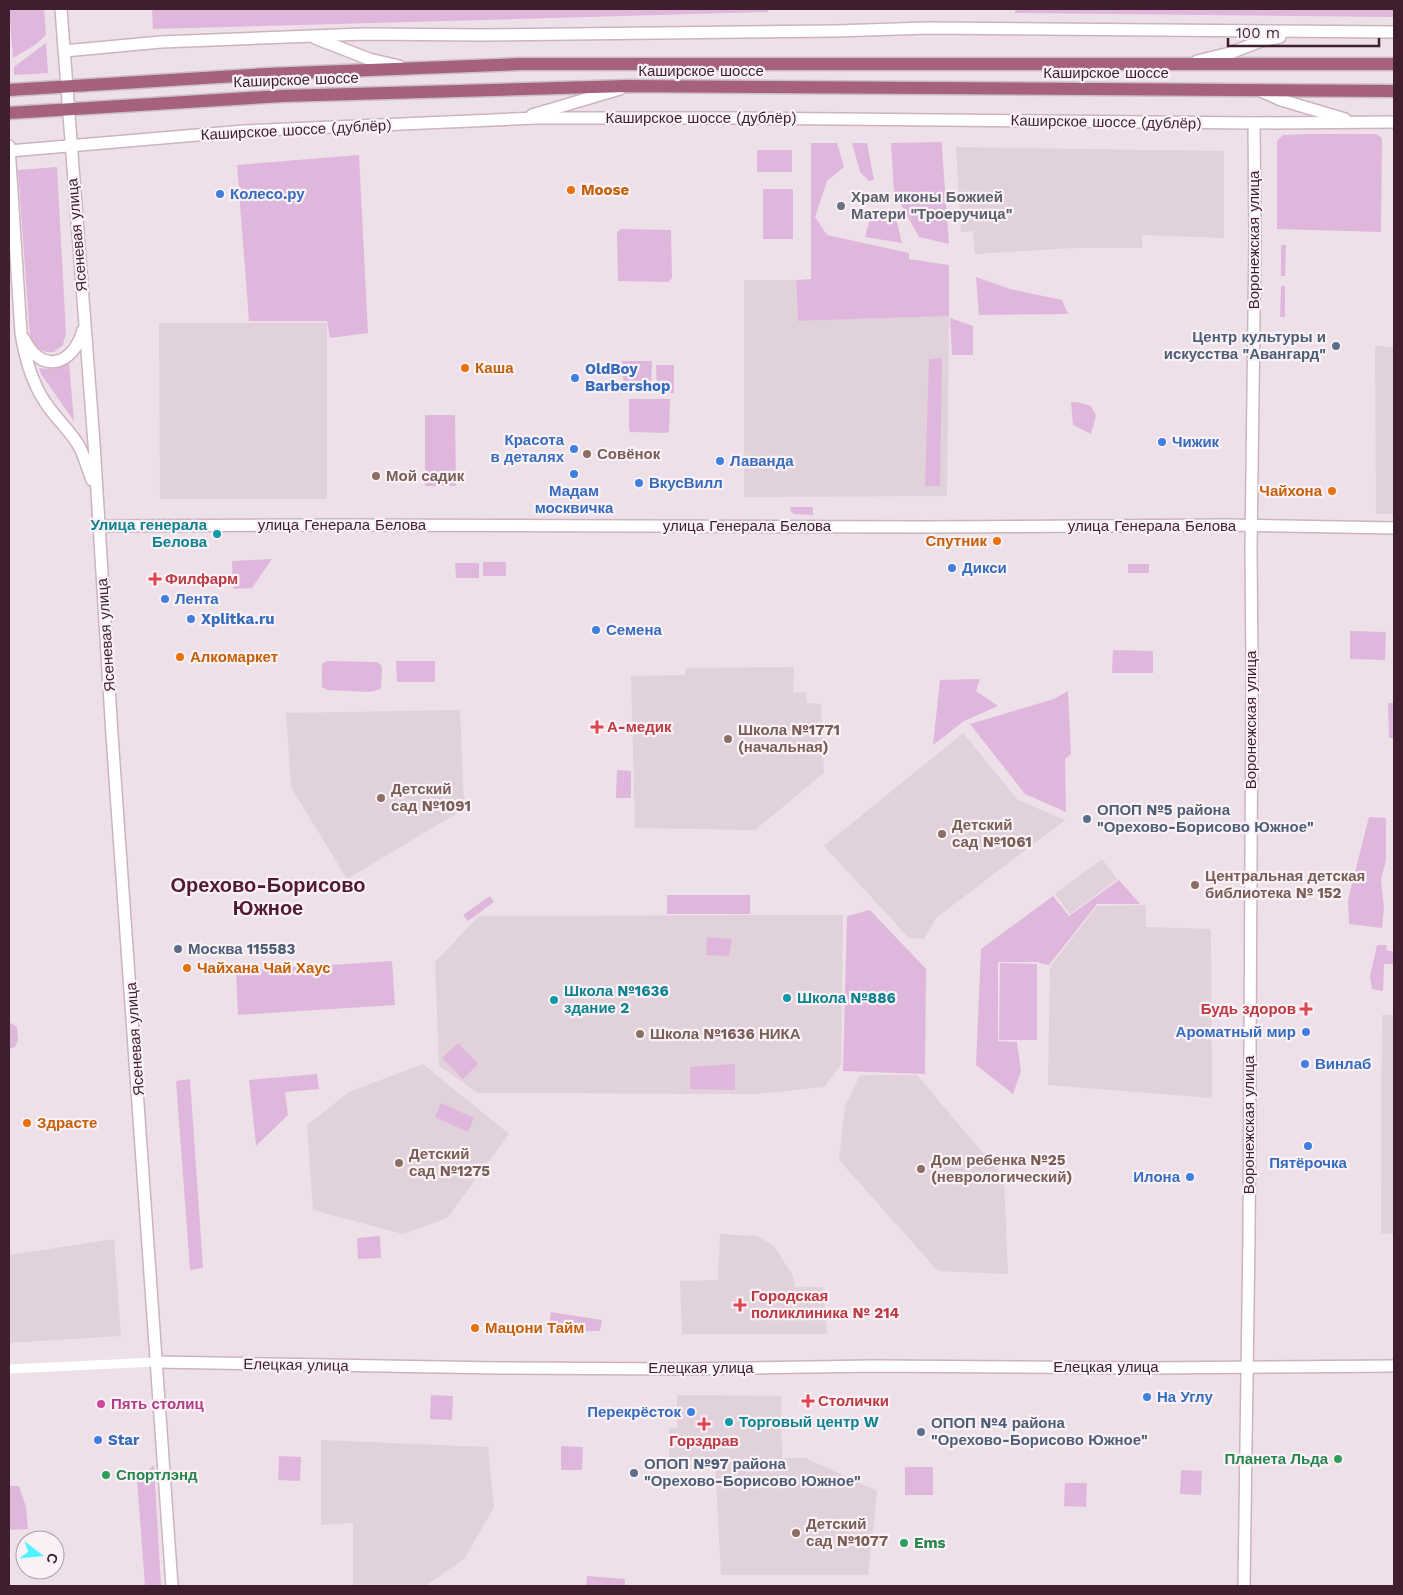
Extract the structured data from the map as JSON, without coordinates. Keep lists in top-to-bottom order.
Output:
{
  "streets": {
    "main road": [
      "Каширское шоссе",
      "Каширское шоссе (дублёр)",
      "Ясеневая улица",
      "Воронежская улица",
      "улица Генерала Белова",
      "Елецкая улица"
    ]
  },
  "crossings": [
    ["Каширское шоссе", "Ясеневая улица"],
    ["Каширское шоссе (дублёр)", "Ясеневая улица"],
    ["Каширское шоссе (дублёр)", "Воронежская улица"],
    ["Ясеневая улица", "улица Генерала Белова"],
    ["Ясеневая улица", "Елецкая улица"],
    ["Воронежская улица", "улица Генерала Белова"],
    ["Воронежская улица", "Елецкая улица"]
  ],
  "districts": ["Орехово-Борисово Южное"],
  "places": {
    "other": [
      "Moose",
      "Колесо.ру",
      "Храм иконы Божией Матери \"Троeручица\"",
      "Центр культуры и искусства \"Авангард\"",
      "Каша",
      "OldBoy Barbershop",
      "Чижик",
      "Красота в деталях",
      "Совёнок",
      "Лаванда",
      "Мадам москвичка",
      "Мой садик",
      "ВкусВилл",
      "Чайхона",
      "Улица генерала Белова",
      "Спутник",
      "Дикси",
      "Лента",
      "Xplitka.ru",
      "Семена",
      "Алкомаркет",
      "Школа №1771 (начальная)",
      "Детский сад №1091",
      "ОПОП №5 района \"Орехово-Борисово Южное\"",
      "Детский сад №1061",
      "Центральная детская библиотека № 152",
      "Москва 115583",
      "Чайхана Чай Хаус",
      "Школа №886",
      "Школа №1636 здание 2",
      "Ароматный мир",
      "Школа №1636 НИКА",
      "Винлаб",
      "Здрасте",
      "Пятёрочка",
      "Детский сад №1275",
      "Дом ребенка №25 (неврологический)",
      "Илона",
      "Мацони Тайм",
      "На Углу",
      "Пять столиц",
      "Перекрёсток",
      "Торговый центр W",
      "ОПОП №4 района \"Орехово-Борисово Южное\"",
      "Star",
      "Планета Льда",
      "ОПОП №97 района \"Орехово-Борисово Южное\"",
      "Спортлэнд",
      "Детский сад №1077",
      "Ems"
    ],
    "health": [
      "Филфарм",
      "А-медик",
      "Будь здоров",
      "Городская поликлиника № 214",
      "Столички",
      "Горздрав"
    ]
  },
  "scale_bar": "100 m",
  "north": "right"
}
